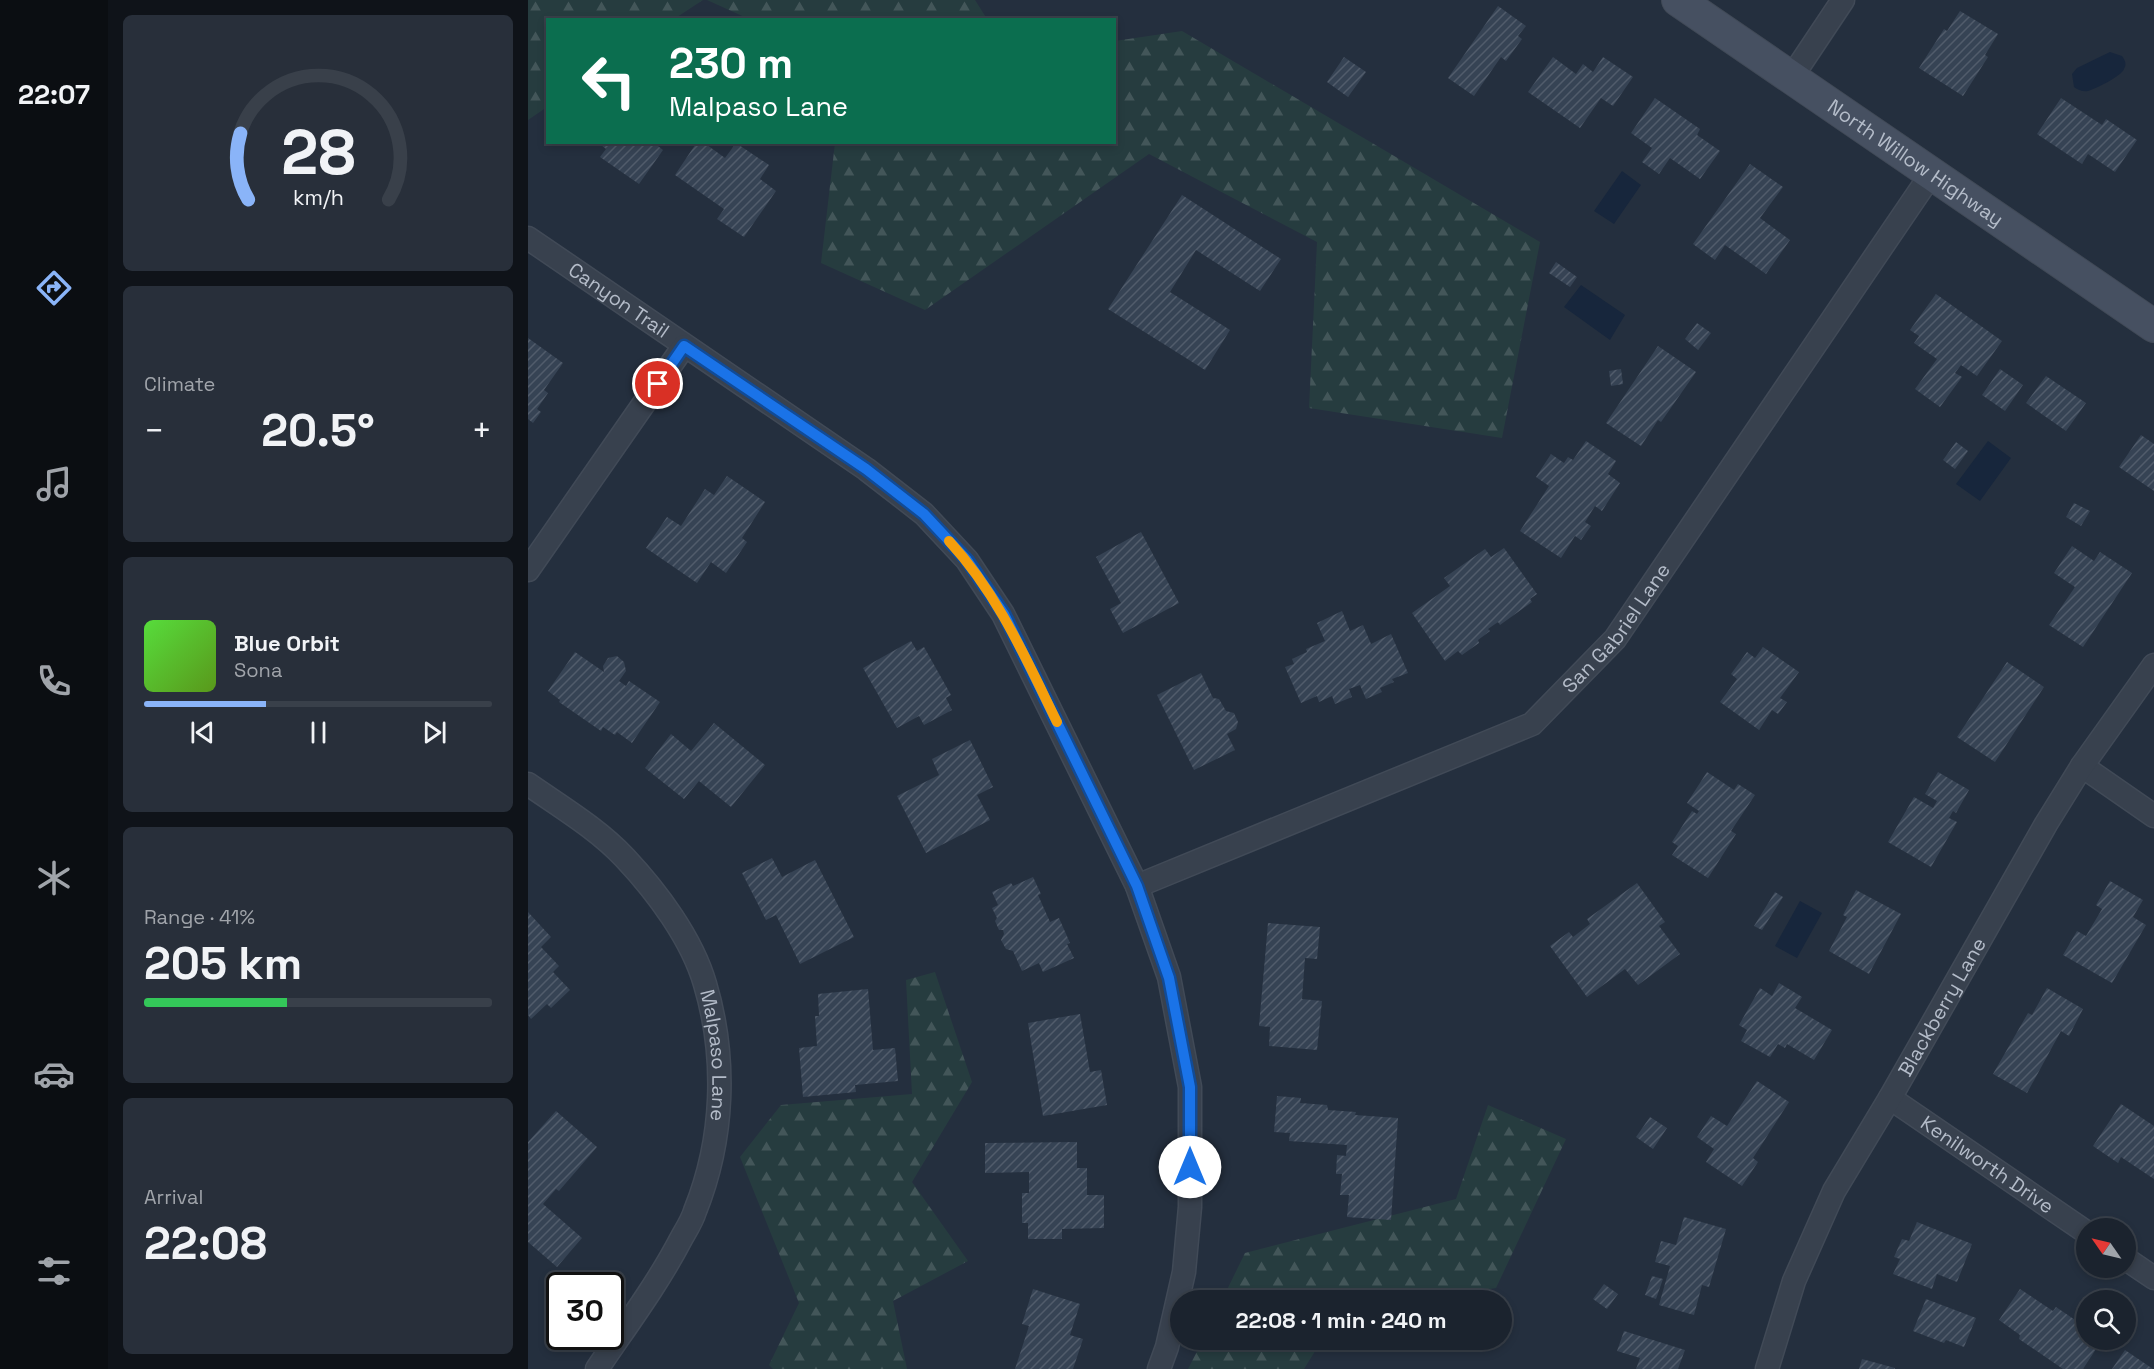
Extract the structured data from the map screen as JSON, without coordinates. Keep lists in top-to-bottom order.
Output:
{
  "streets": {
    "street": [
      "North Willow Highway",
      "Canyon Trail",
      "San Gabriel Lane",
      "Blackberry Lane",
      "Malpaso Lane",
      "Kenilworth Drive"
    ]
  },
  "crossings": [
    ["North Willow Highway", "San Gabriel Lane"],
    ["Canyon Trail", "San Gabriel Lane"],
    ["Blackberry Lane", "Kenilworth Drive"]
  ],
  "north": "top left",
  "page": {
    "tabs": "22:07",
    "turn": ["230 m", "Malpaso Lane"],
    "tile": [
      "Climate",
      ["Range · 41%", "205 km"],
      ["Arrival", "22:08"]
    ],
    "heat": ["−", "20.5°", "+"],
    "song": ["Blue Orbit", "Sona"],
    "limit": "30",
    "trip": "22:08 · 1 min · 240 m",
    "gauge": ["28", "km/h"]
  }
}
